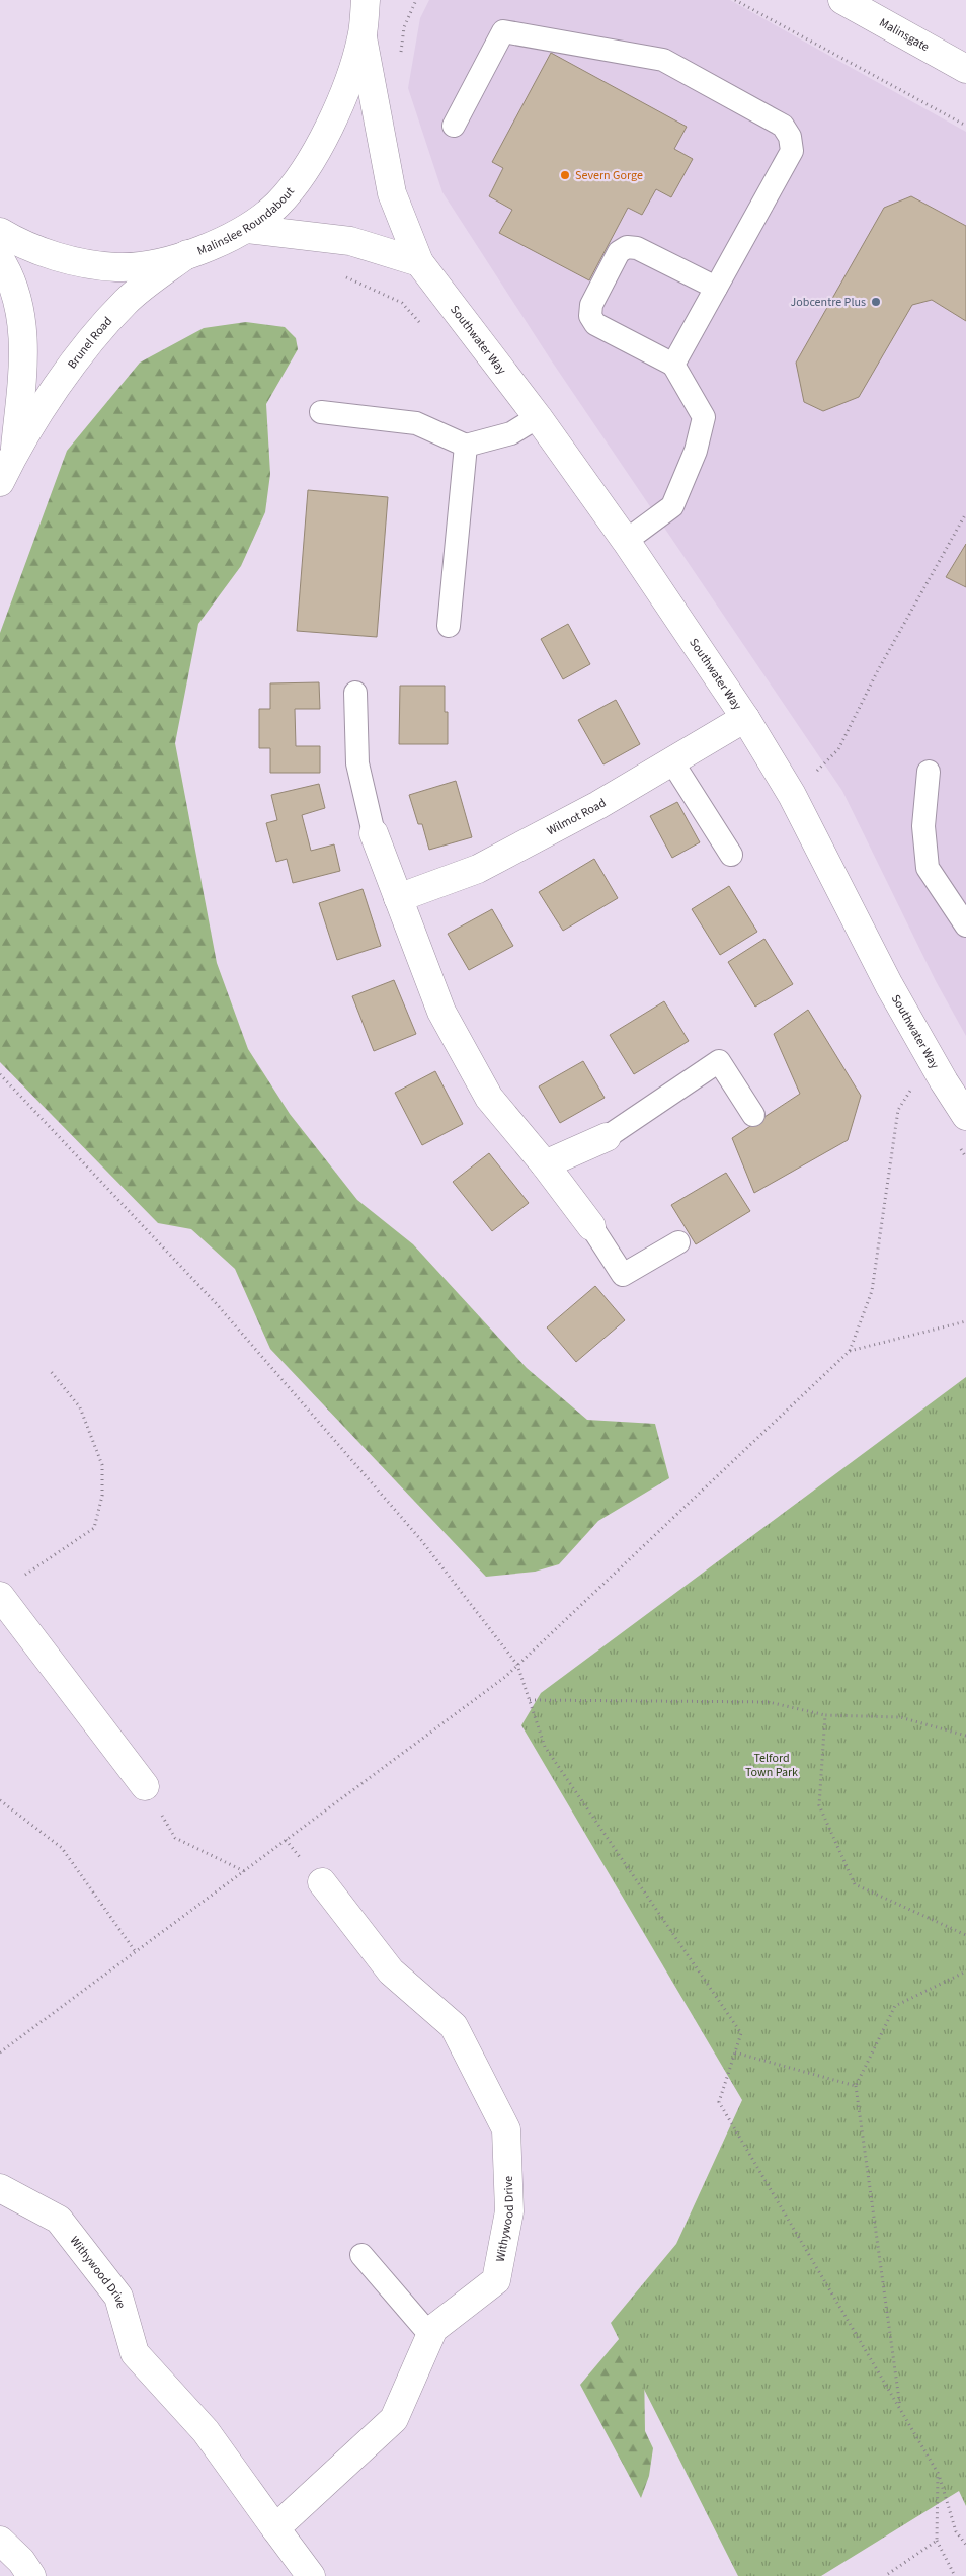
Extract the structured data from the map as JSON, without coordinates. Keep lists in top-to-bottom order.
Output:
{
  "streets": {
    "street": [
      "Malinsgate",
      "Malinslee Roundabout",
      "Southwater Way",
      "Brunel Road",
      "Wilmot Road",
      "Withywood Drive"
    ]
  },
  "crossings": [
    ["Malinslee Roundabout", "Southwater Way"],
    ["Malinslee Roundabout", "Brunel Road"],
    ["Southwater Way", "Wilmot Road"]
  ],
  "parks": ["Telford Town Park"],
  "places": ["Severn Gorge", "Jobcentre Plus"]
}
